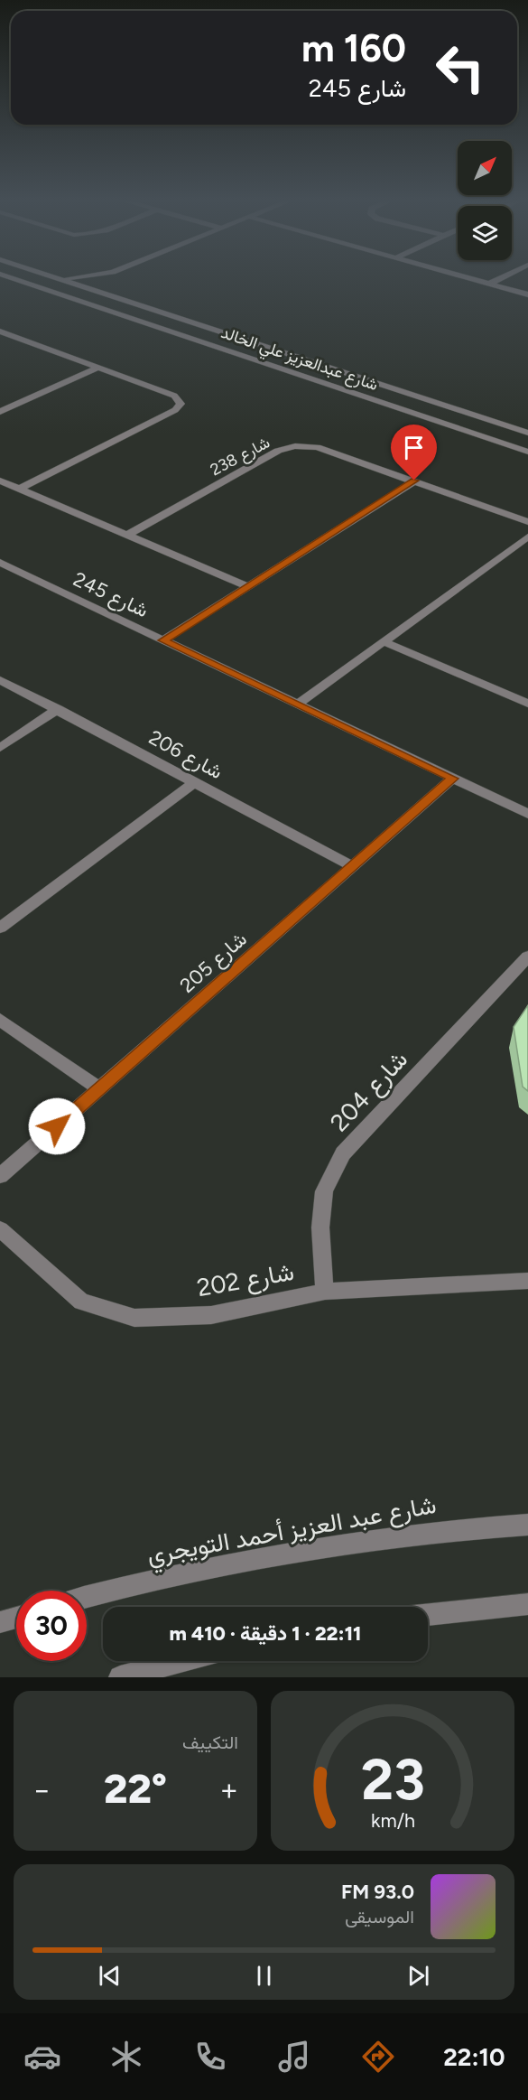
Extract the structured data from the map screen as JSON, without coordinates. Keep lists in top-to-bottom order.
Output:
{
  "streets": {
    "street": [
      "شارع عبدالعزيز علي الخالد",
      "شارع 238",
      "شارع 245",
      "شارع 206",
      "شارع 205",
      "شارع 204",
      "شارع 202",
      "شارع عبد العزيز أحمد التويجري"
    ]
  },
  "crossings": [
    ["شارع 245", "شارع 205"],
    ["شارع 206", "شارع 205"],
    ["شارع 204", "شارع 202"]
  ],
  "north": "top right",
  "page": {
    "turn": ["160 m", "شارع 245"],
    "limit": "30",
    "trip": "22:11 · 1 دقيقة · 410 m",
    "tile": "التكييف",
    "heat": ["−", "22°", "+"],
    "song": ["93.0 FM", "الموسيقى"],
    "tabs": "22:10",
    "gauge": ["23", "km/h"]
  }
}
